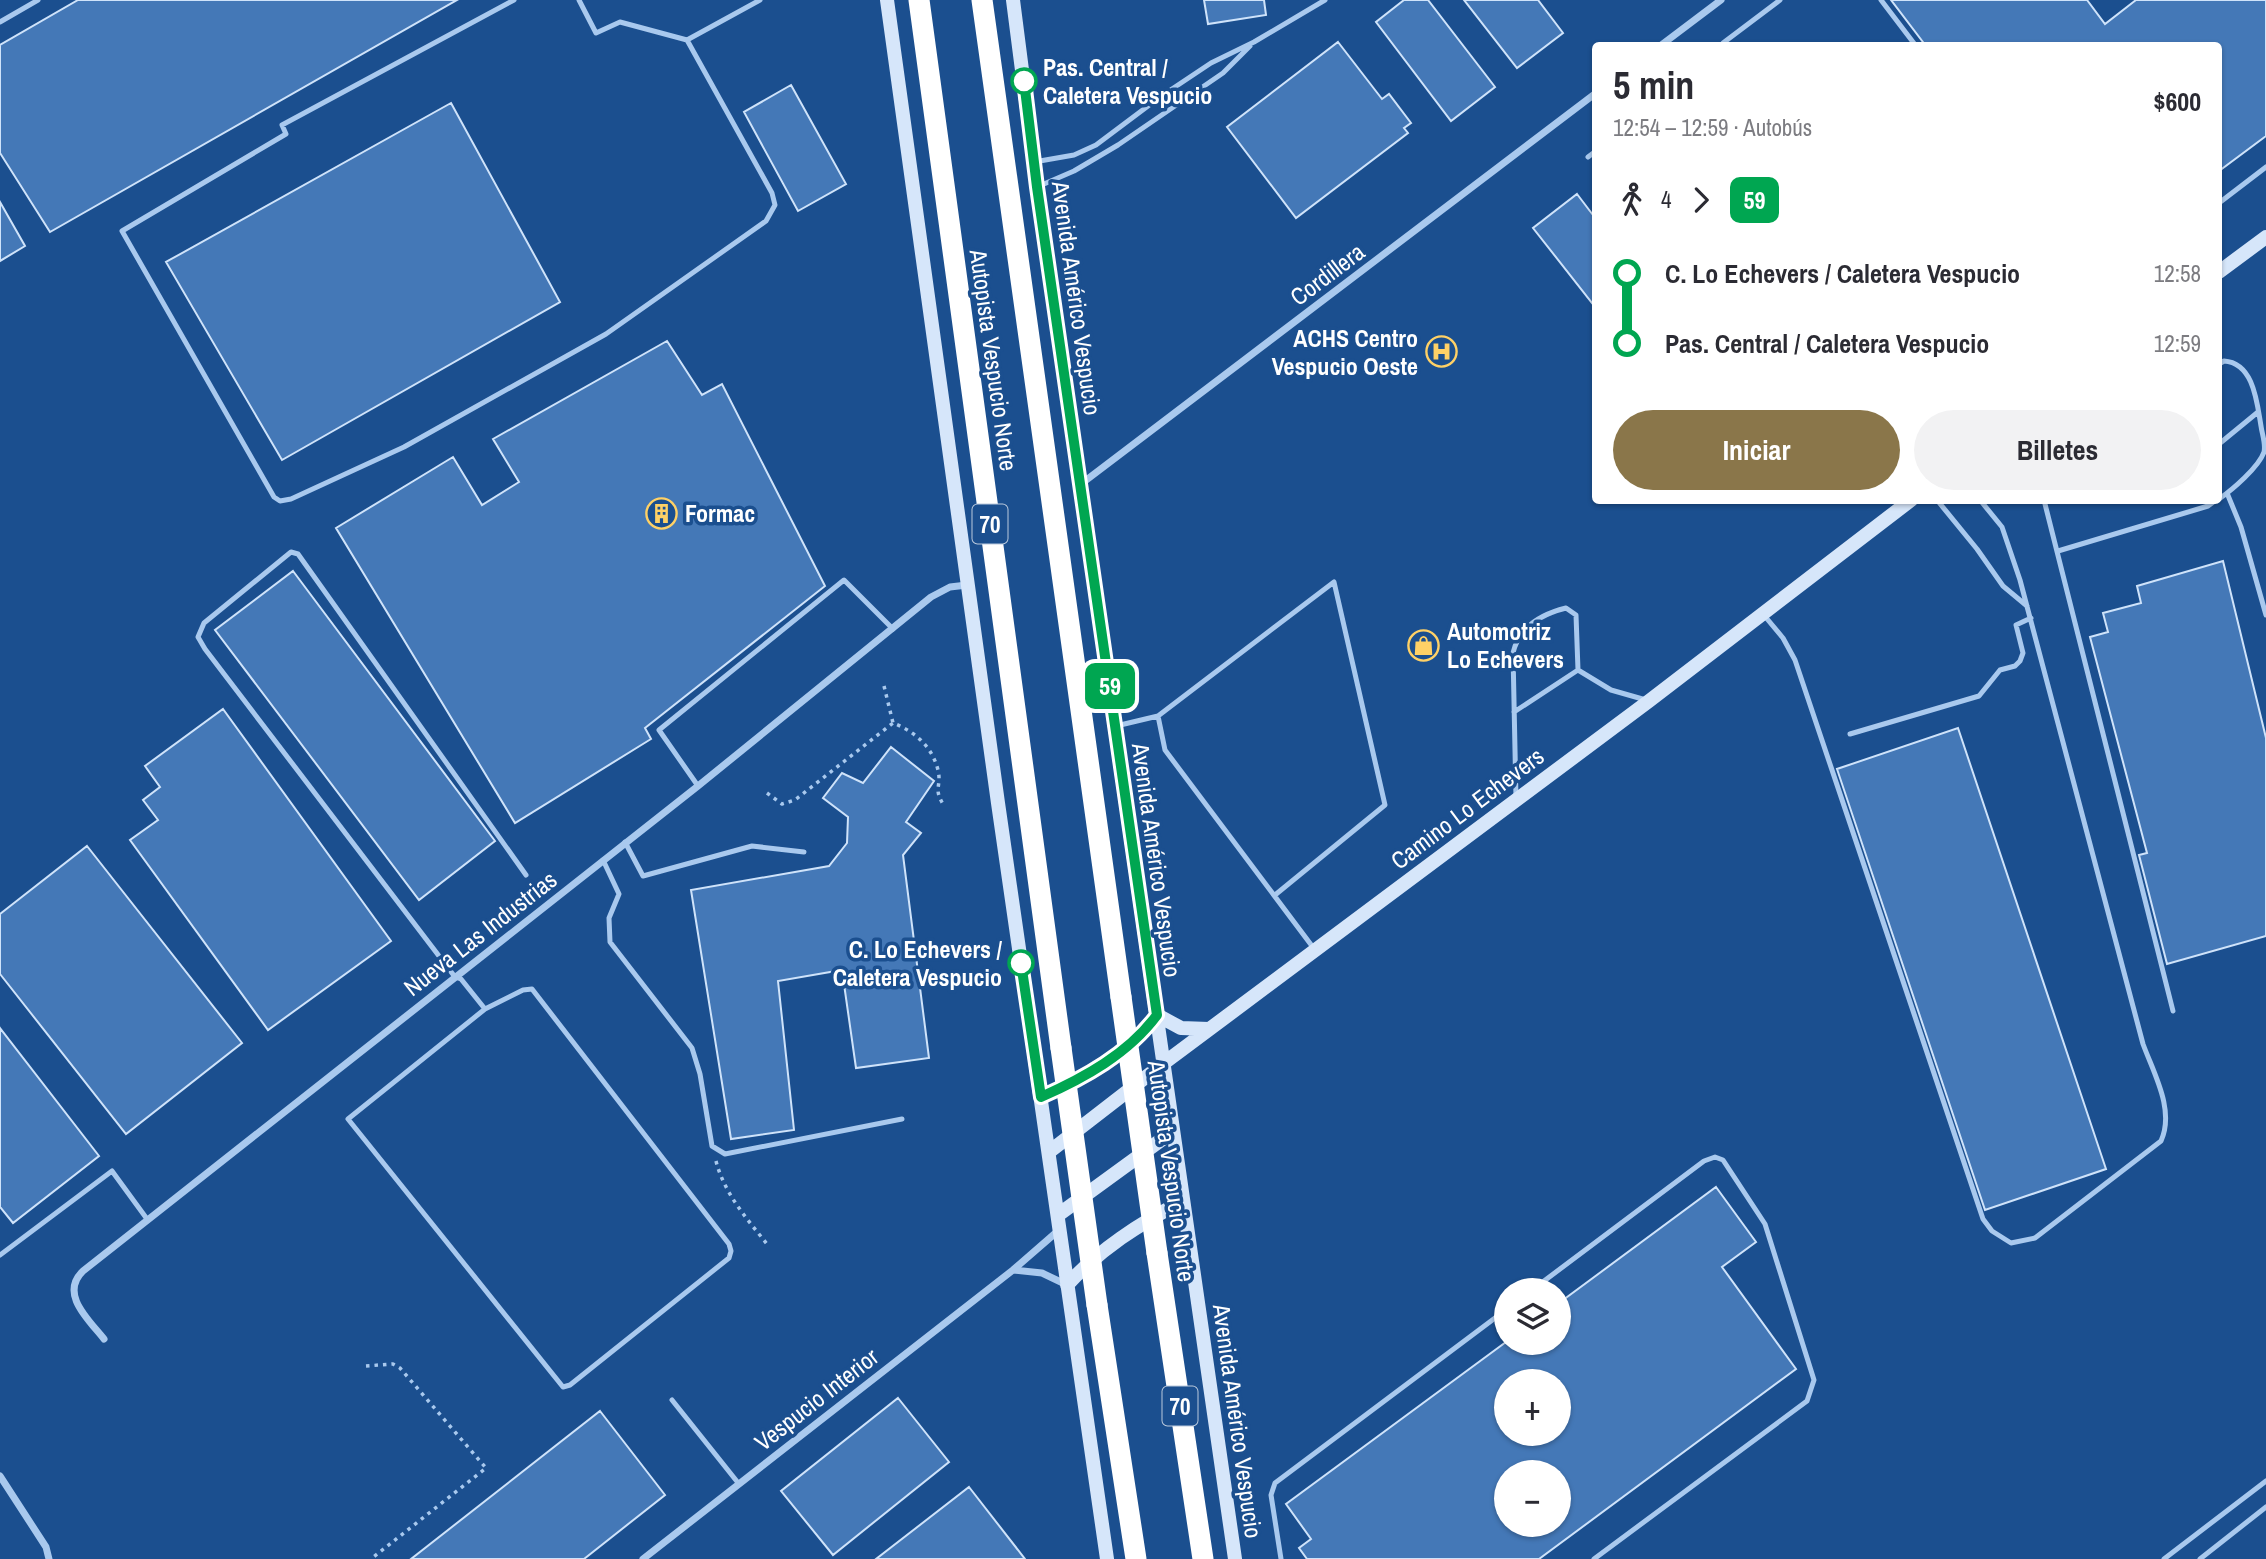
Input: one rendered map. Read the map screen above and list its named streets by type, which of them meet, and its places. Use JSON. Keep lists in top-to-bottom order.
{
  "streets": {
    "highway": ["Autopista Vespucio Norte", "70"],
    "main road": ["Avenida Américo Vespucio", "Camino Lo Echevers"],
    "street": ["Cordillera", "Nueva Las Industrias", "Vespucio Interior"]
  },
  "crossings": [
    ["Cordillera", "Avenida Américo Vespucio"],
    ["Avenida Américo Vespucio", "Camino Lo Echevers"]
  ],
  "places": {
    "other": ["Pas. Central / Caletera Vespucio", "C. Lo Echevers / Caletera Vespucio"],
    "hospital": ["ACHS Centro Vespucio Oeste"],
    "building": ["Formac"],
    "shop": ["Automotriz Lo Echevers"]
  },
  "lines": ["bus line 59"],
  "page": {
    "on_map": "59",
    "heading": ["5 min", "12:54 – 12:59 · Autobús", "$600"],
    "legs": ["4", "59"],
    "list": [
      {
        "name": "C. Lo Echevers / Caletera Vespucio",
        "value": "12:58"
      },
      {
        "name": "Pas. Central / Caletera Vespucio",
        "value": "12:59"
      }
    ],
    "buttons": ["Iniciar", "Billetes"],
    "map_buttons": ["+", "−"]
  }
}
